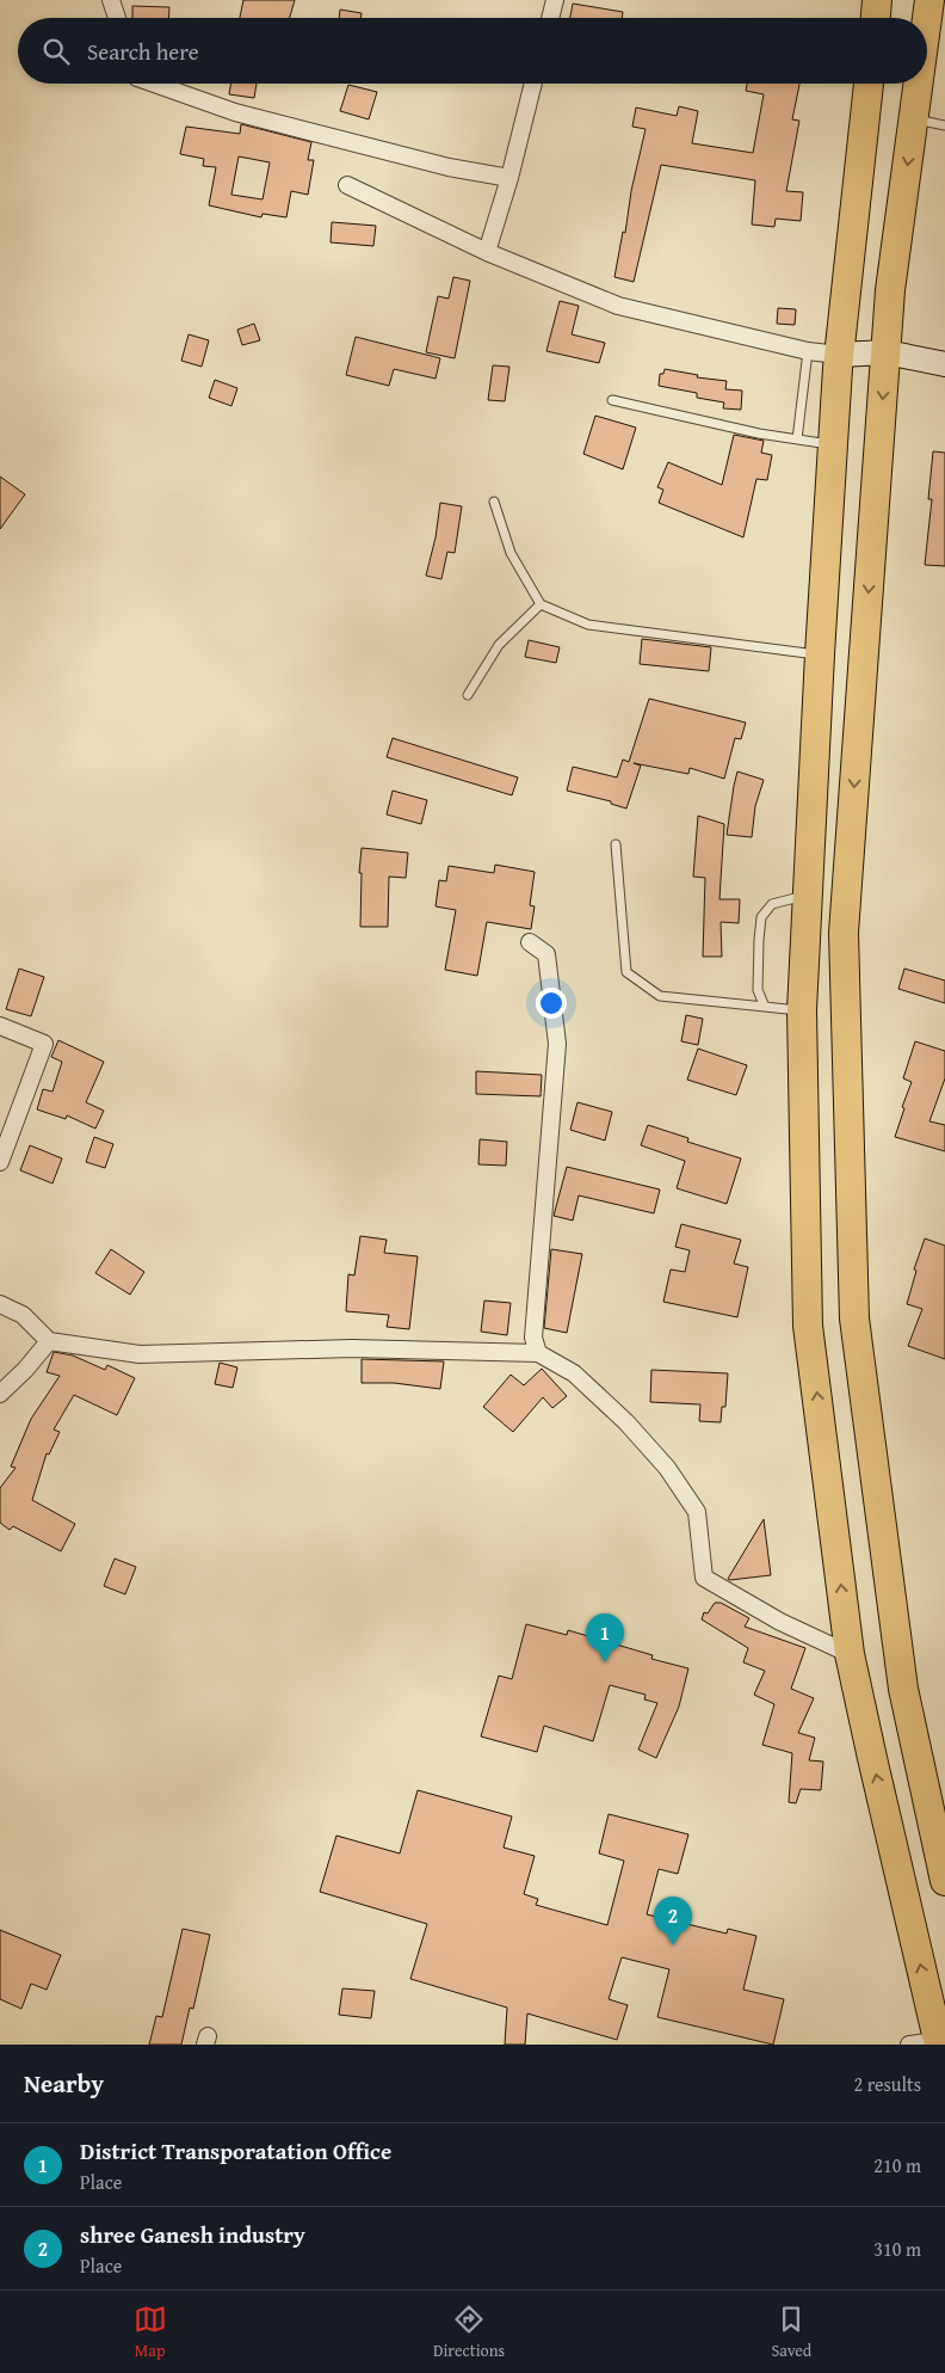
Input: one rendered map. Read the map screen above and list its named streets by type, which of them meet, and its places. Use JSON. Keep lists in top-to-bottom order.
{
  "page": {
    "search": "Search here",
    "pins": ["1", "2"],
    "heading": ["Nearby", "2 results"],
    "list": [
      {
        "mark": "1",
        "name": "District Transporatation Office",
        "note": "Place",
        "value": "210 m"
      },
      {
        "mark": "2",
        "name": "shree Ganesh industry",
        "note": "Place",
        "value": "310 m"
      }
    ],
    "nav": ["Map", "Directions", "Saved"]
  }
}
